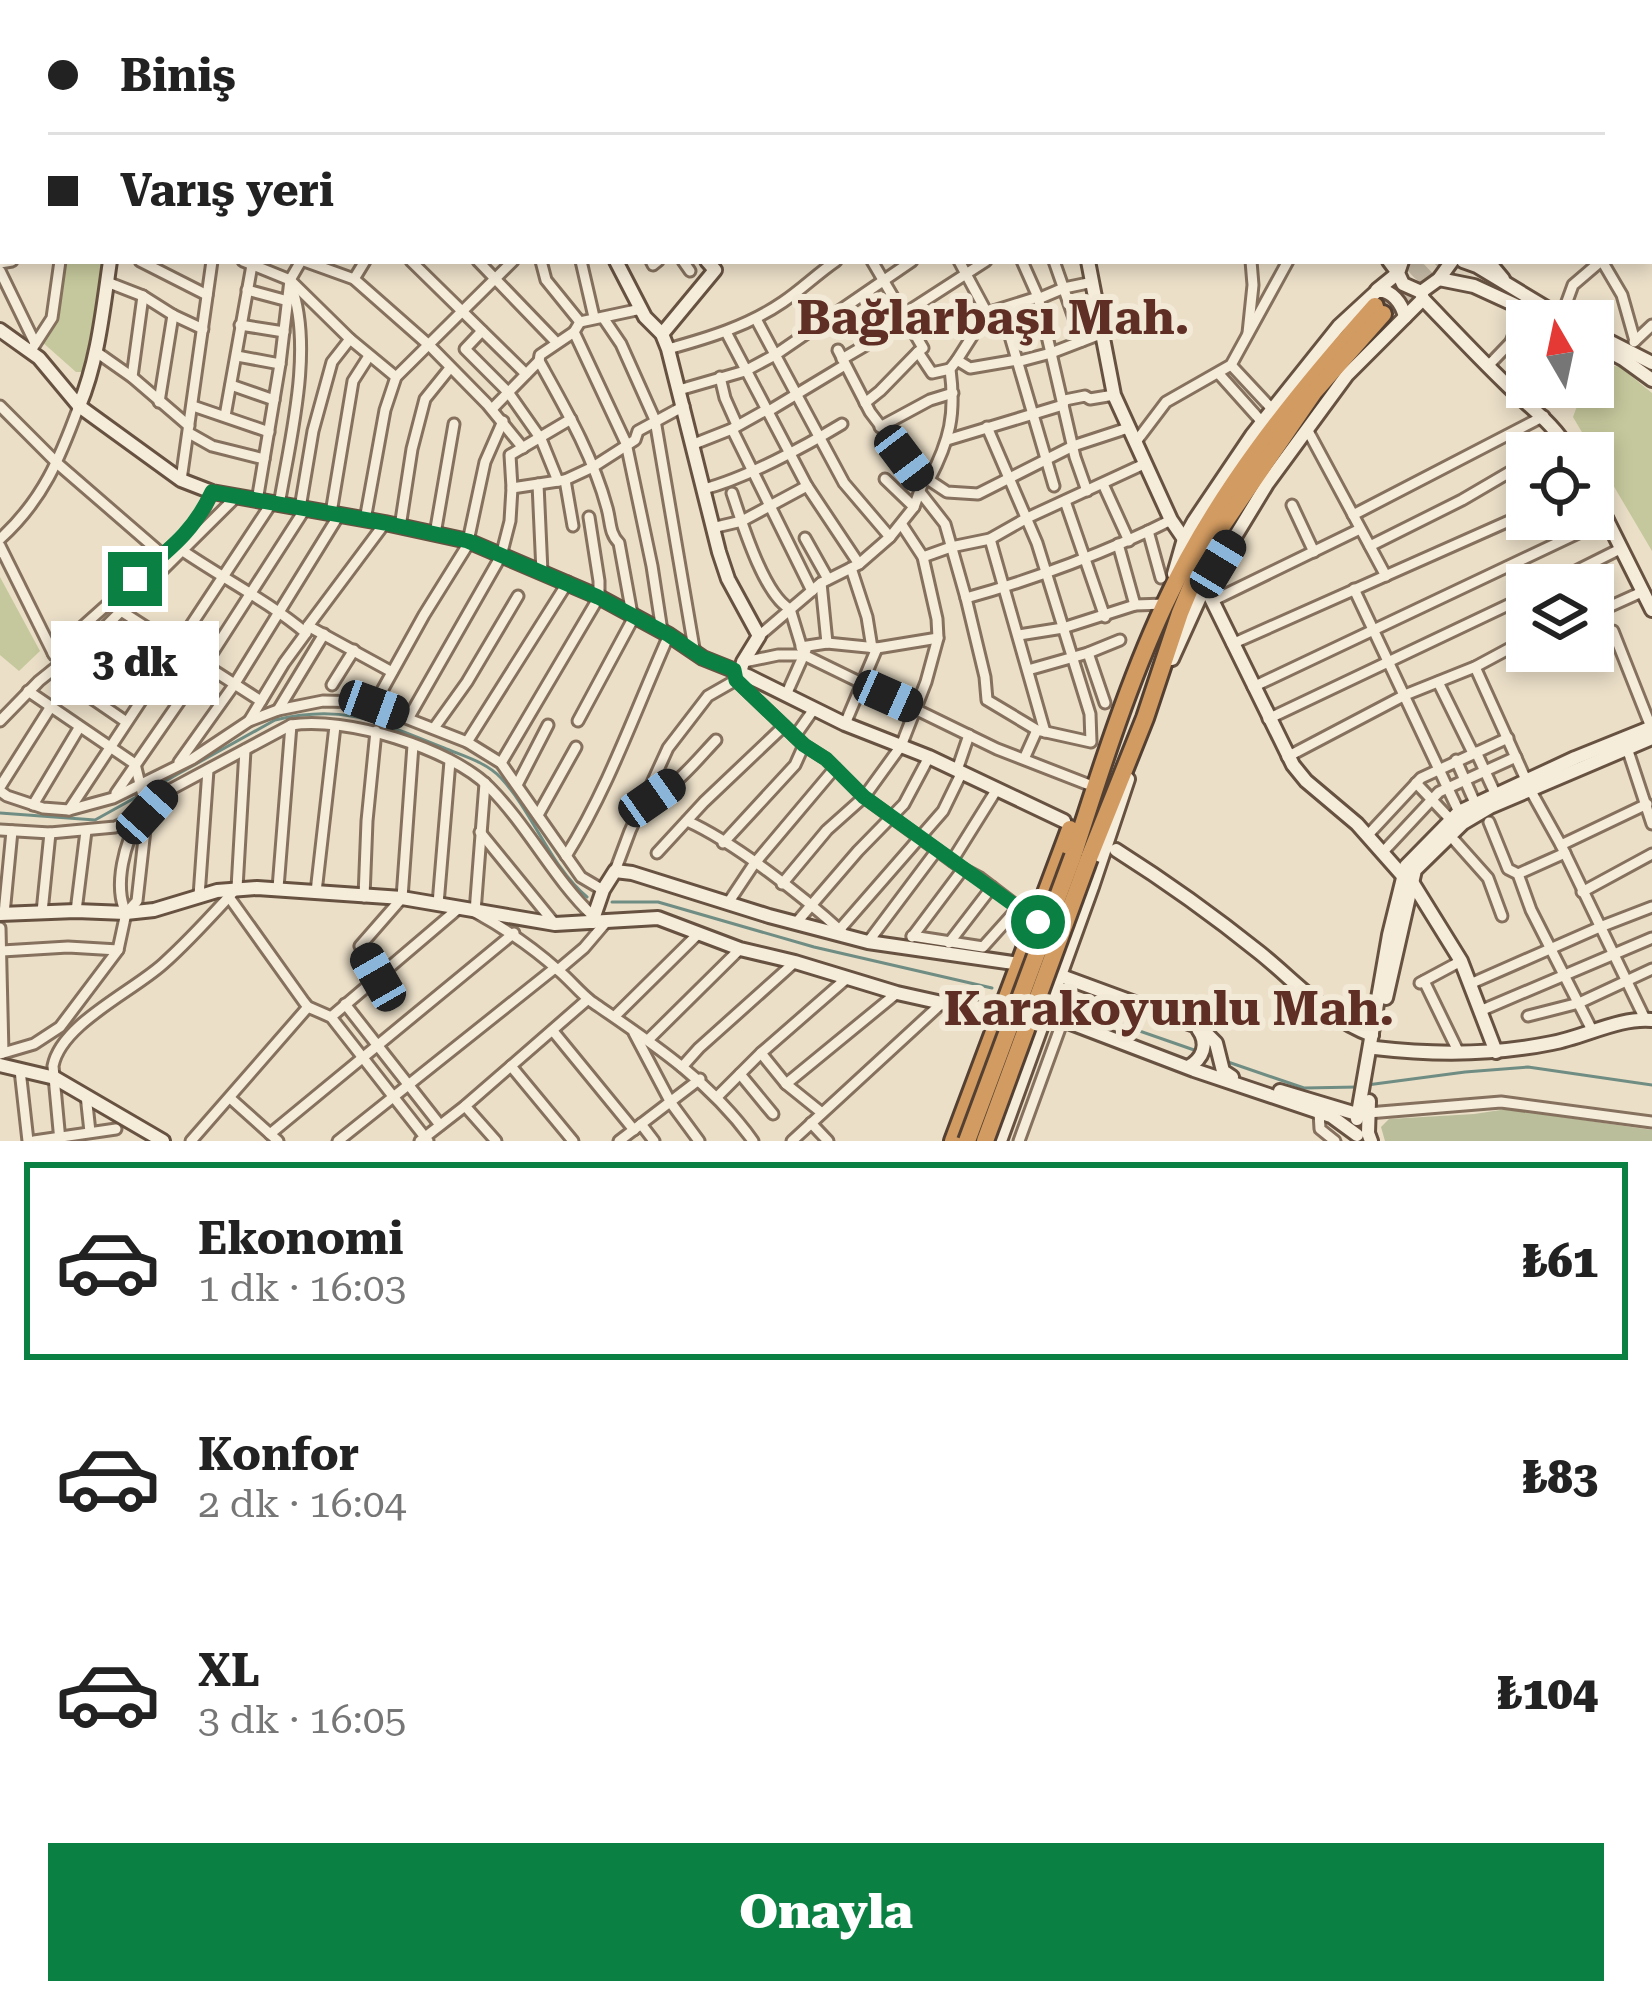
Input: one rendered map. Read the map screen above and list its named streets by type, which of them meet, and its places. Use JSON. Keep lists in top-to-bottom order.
{
  "districts": ["Bağlarbaşı Mah.", "Karakoyunlu Mah."],
  "north": "top",
  "page": {
    "banner": ["Biniş", "Varış yeri"],
    "bubble": "3 dk",
    "list": [
      {
        "name": "Ekonomi",
        "note": "1 dk · 16:03",
        "value": "₺61"
      },
      {
        "name": "Konfor",
        "note": "2 dk · 16:04",
        "value": "₺83"
      },
      {
        "name": "XL",
        "note": "3 dk · 16:05",
        "value": "₺104"
      }
    ],
    "buttons": "Onayla"
  }
}
